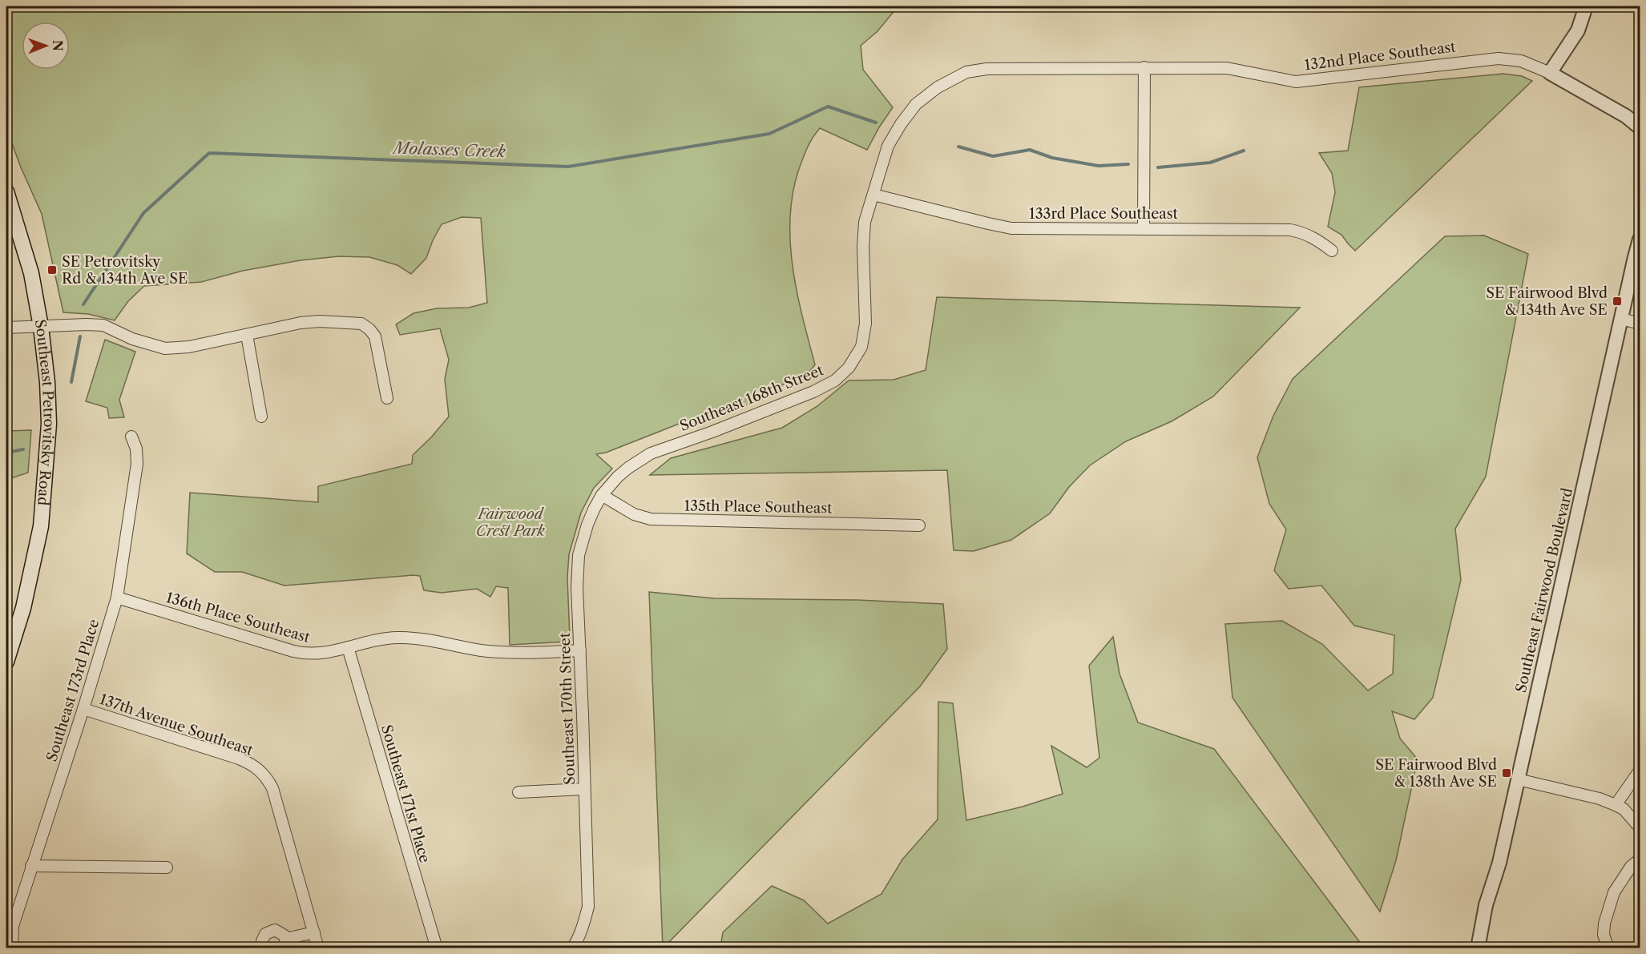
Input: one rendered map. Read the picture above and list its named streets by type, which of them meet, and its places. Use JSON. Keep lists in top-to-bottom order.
{
  "streets": {
    "main road": ["Southeast Petrovitsky Road"],
    "street": [
      "132nd Place Southeast",
      "133rd Place Southeast",
      "Southeast 168th Street",
      "135th Place Southeast",
      "Southeast Fairwood Boulevard",
      "136th Place Southeast",
      "Southeast 173rd Place",
      "Southeast 170th Street",
      "137th Avenue Southeast",
      "Southeast 171st Place"
    ]
  },
  "crossings": [
    ["132nd Place Southeast", "Southeast 168th Street"],
    ["133rd Place Southeast", "Southeast 168th Street"],
    ["Southeast 168th Street", "135th Place Southeast"],
    ["Southeast 168th Street", "Southeast 170th Street"],
    ["135th Place Southeast", "Southeast 170th Street"],
    ["136th Place Southeast", "Southeast 173rd Place"],
    ["136th Place Southeast", "Southeast 170th Street"],
    ["136th Place Southeast", "Southeast 171st Place"],
    ["Southeast 173rd Place", "137th Avenue Southeast"]
  ],
  "water": ["Molasses Creek"],
  "parks": ["Fairwood Crest Park"],
  "places": {
    "transit": ["SE Petrovitsky Rd & 134th Ave SE", "SE Fairwood Blvd & 134th Ave SE", "SE Fairwood Blvd & 138th Ave SE"]
  },
  "north": "right"
}
